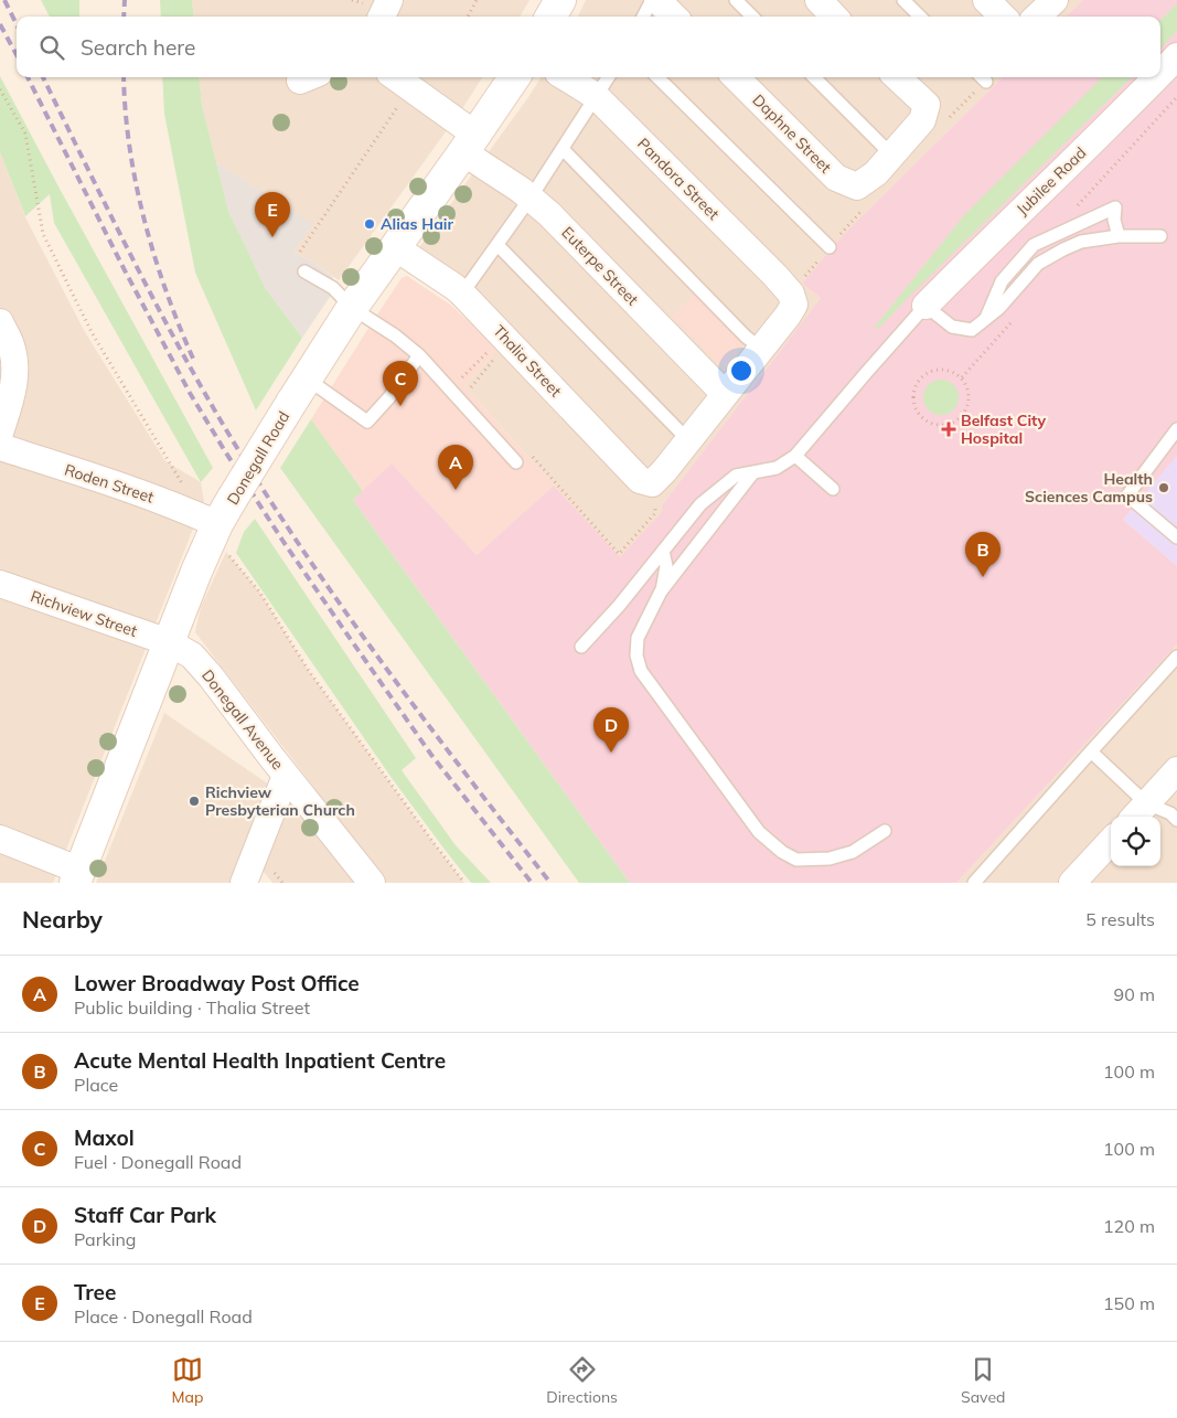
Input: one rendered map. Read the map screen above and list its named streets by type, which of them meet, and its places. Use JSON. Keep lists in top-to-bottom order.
{
  "streets": {
    "street": [
      "Daphne Street",
      "Pandora Street",
      "Jubilee Road",
      "Euterpe Street",
      "Thalia Street",
      "Donegall Road",
      "Roden Street",
      "Richview Street",
      "Donegall Avenue"
    ]
  },
  "crossings": [
    ["Euterpe Street", "Donegall Road"],
    ["Thalia Street", "Donegall Road"],
    ["Donegall Road", "Roden Street"],
    ["Donegall Road", "Richview Street"],
    ["Donegall Road", "Donegall Avenue"],
    ["Richview Street", "Donegall Avenue"]
  ],
  "places": {
    "other": ["Alias Hair", "Health Sciences Campus", "Richview Presbyterian Church"],
    "health": ["Belfast City Hospital"]
  },
  "page": {
    "search": "Search here",
    "pins": [
      "E",
      "C",
      "A",
      "B",
      "D"
    ],
    "heading": ["Nearby", "5 results"],
    "list": [
      {
        "mark": "A",
        "name": "Lower Broadway Post Office",
        "note": "Public building · Thalia Street",
        "value": "90 m"
      },
      {
        "mark": "B",
        "name": "Acute Mental Health Inpatient Centre",
        "note": "Place",
        "value": "100 m"
      },
      {
        "mark": "C",
        "name": "Maxol",
        "note": "Fuel · Donegall Road",
        "value": "100 m"
      },
      {
        "mark": "D",
        "name": "Staff Car Park",
        "note": "Parking",
        "value": "120 m"
      },
      {
        "mark": "E",
        "name": "Tree",
        "note": "Place · Donegall Road",
        "value": "150 m"
      }
    ],
    "nav": ["Map", "Directions", "Saved"]
  }
}
